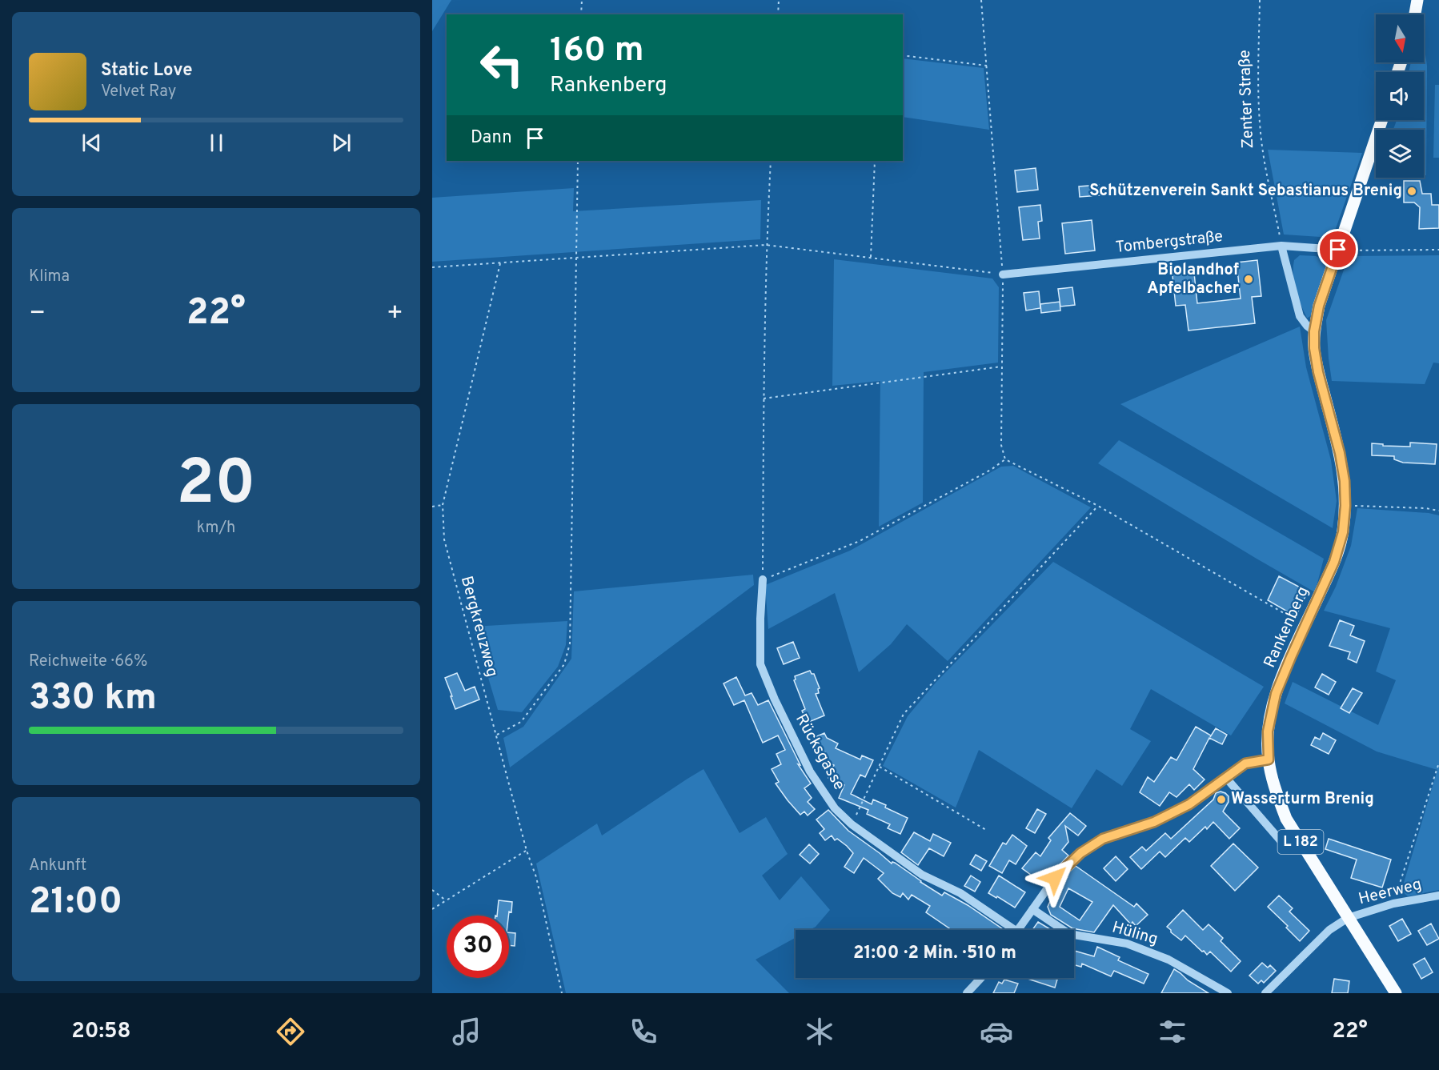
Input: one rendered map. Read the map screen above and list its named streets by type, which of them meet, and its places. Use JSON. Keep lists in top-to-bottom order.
{
  "streets": {
    "main road": ["Rankenberg", "L 182"],
    "street": [
      "Tombergstraße",
      "Rücksgasse",
      "Heerweg",
      "Hüling"
    ],
    "path": ["Zenter Straße", "Bergkreuzweg"]
  },
  "crossings": [
    ["Zenter Straße", "Tombergstraße"],
    ["Tombergstraße", "Rankenberg"],
    ["Tombergstraße", "L 182"],
    ["Rankenberg", "L 182"],
    ["Rankenberg", "Heerweg"]
  ],
  "places": ["Schützenverein Sankt Sebastianus Brenig", "Biolandhof Apfelbacher", "Wasserturm Brenig"],
  "north": "bottom",
  "page": {
    "turn": ["160 m", "Rankenberg"],
    "song": ["Static Love", "Velvet Ray"],
    "then": "Dann",
    "tile": [
      "Klima",
      ["20", "km/h"],
      ["Reichweite · 66%", "330 km"],
      ["Ankunft", "21:00"]
    ],
    "heat": ["−", "22°", "+"],
    "limit": "30",
    "trip": "21:00 · 2 Min. · 510 m",
    "tabs": ["20:58", "22°"]
  }
}
